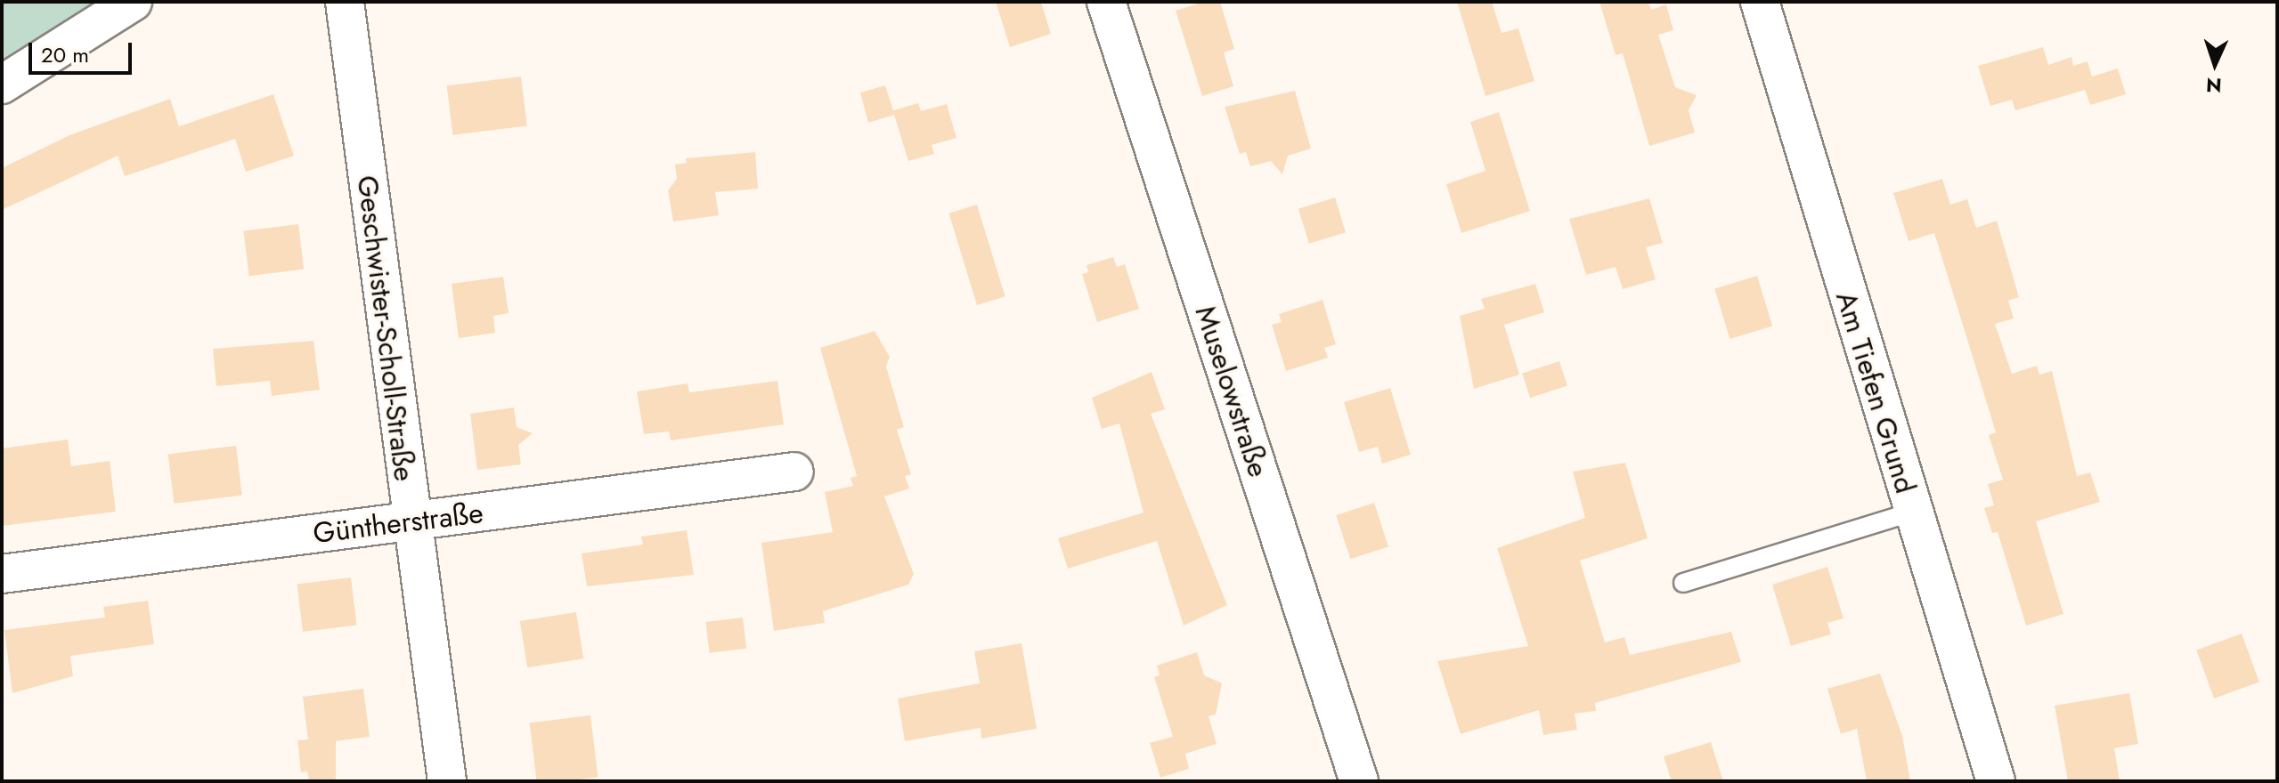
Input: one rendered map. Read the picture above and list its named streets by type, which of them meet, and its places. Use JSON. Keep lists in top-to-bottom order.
{
  "streets": {
    "street": [
      "Geschwister-Scholl-Straße",
      "Muselowstraße",
      "Am Tiefen Grund",
      "Güntherstraße"
    ]
  },
  "crossings": [
    ["Geschwister-Scholl-Straße", "Güntherstraße"]
  ],
  "scale_bar": "20 m",
  "north": "bottom"
}
